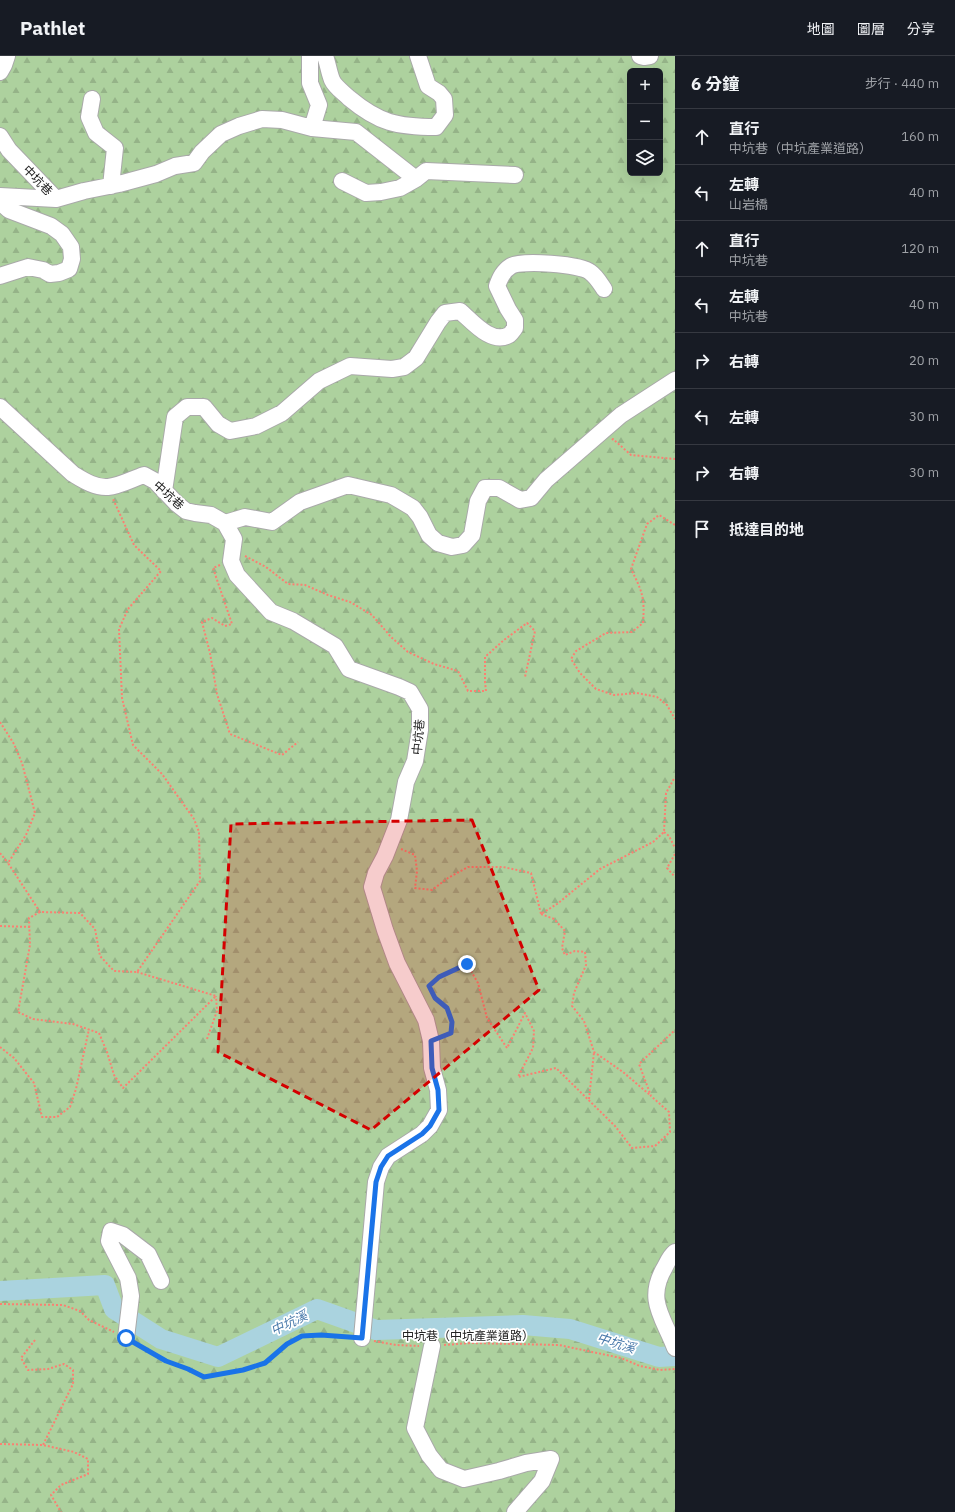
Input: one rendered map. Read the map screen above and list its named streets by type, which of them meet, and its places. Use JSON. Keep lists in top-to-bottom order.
{
  "streets": {
    "street": ["中坑巷"],
    "path": ["中坑巷（中坑產業道路）"]
  },
  "crossings": [
    ["中坑巷", "中坑巷（中坑產業道路）"]
  ],
  "water": ["中坑溪"],
  "page": {
    "header": "Pathlet",
    "nav": ["地圖", "圖層", "分享"],
    "heading": ["6 分鐘", "步行 · 440 m"],
    "map_buttons": ["+", "−"],
    "list": [
      ["直行", "中坑巷（中坑產業道路）", "160 m"],
      ["左轉", "山岩橋", "40 m"],
      ["直行", "中坑巷", "120 m"],
      ["左轉", "中坑巷", "40 m"],
      ["右轉", "20 m"],
      ["左轉", "30 m"],
      ["右轉", "30 m"],
      "抵達目的地"
    ]
  }
}
